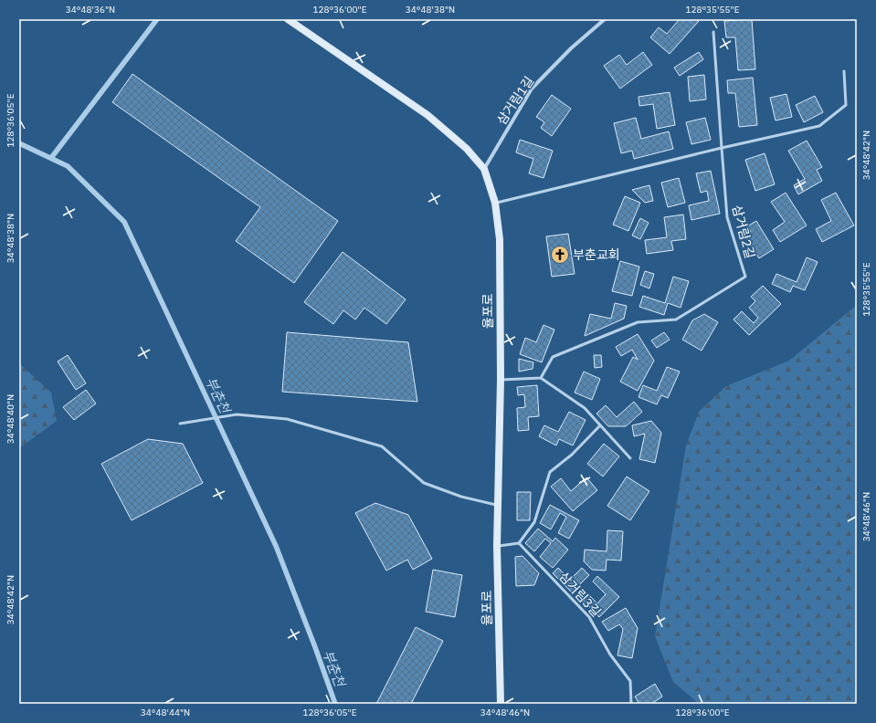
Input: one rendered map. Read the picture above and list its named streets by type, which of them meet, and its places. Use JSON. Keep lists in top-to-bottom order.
{
  "streets": {
    "street": ["삼거림1길", "율포로"],
    "lane": ["삼거림2길", "삼거림3길"]
  },
  "crossings": [
    ["삼거림1길", "율포로"]
  ],
  "water": ["부춘천"],
  "places": {
    "church": ["부춘교회"]
  },
  "coordinates": [
    "34°48'36\"N",
    "128°36'00\"E",
    "34°48'38\"N",
    "128°35'55\"E",
    "128°36'05\"E",
    "34°48'42\"N",
    "34°48'40\"N",
    "34°48'46\"N",
    "34°48'44\"N"
  ]
}
